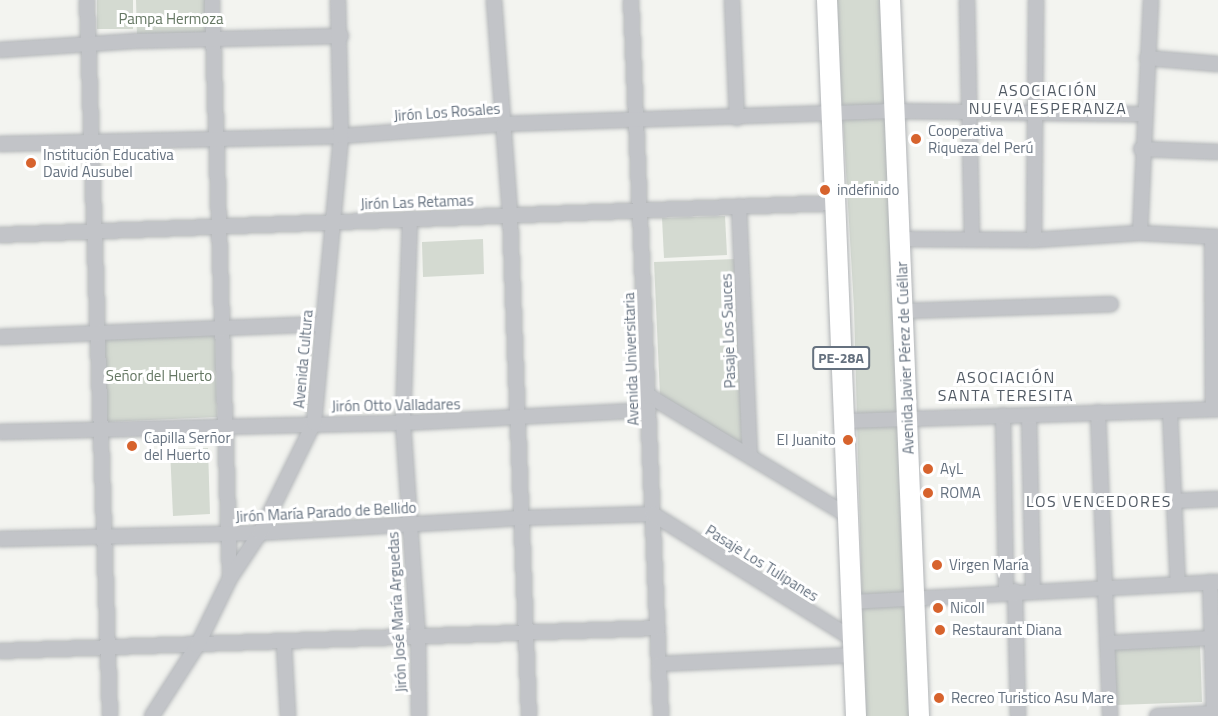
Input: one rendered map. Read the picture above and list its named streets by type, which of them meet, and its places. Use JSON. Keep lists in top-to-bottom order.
{
  "streets": {
    "highway": ["PE-28A", "Avenida Javier Pérez de Cuéllar"],
    "street": [
      "Jirón Los Rosales",
      "Jirón Las Retamas",
      "Pasaje Los Sauces",
      "Avenida Cultura",
      "Avenida Universitaria",
      "Jirón Otto Valladares",
      "Jirón María Parado de Bellido",
      "Pasaje Los Tulipanes",
      "Jirón José María Arguedas"
    ]
  },
  "crossings": [
    ["Jirón Los Rosales", "PE-28A"],
    ["Jirón Los Rosales", "Avenida Javier Pérez de Cuéllar"],
    ["Jirón Los Rosales", "Avenida Cultura"],
    ["Jirón Los Rosales", "Avenida Universitaria"],
    ["Jirón Las Retamas", "Pasaje Los Sauces"],
    ["Jirón Las Retamas", "PE-28A"],
    ["Jirón Las Retamas", "Avenida Cultura"],
    ["Jirón Las Retamas", "Avenida Universitaria"],
    ["Jirón Las Retamas", "Jirón José María Arguedas"],
    ["PE-28A", "Pasaje Los Tulipanes"],
    ["Avenida Cultura", "Jirón Otto Valladares"],
    ["Avenida Cultura", "Jirón María Parado de Bellido"],
    ["Avenida Universitaria", "Jirón Otto Valladares"],
    ["Avenida Universitaria", "Jirón María Parado de Bellido"],
    ["Avenida Universitaria", "Pasaje Los Tulipanes"],
    ["Jirón Otto Valladares", "Jirón José María Arguedas"],
    ["Jirón María Parado de Bellido", "Pasaje Los Tulipanes"],
    ["Jirón María Parado de Bellido", "Jirón José María Arguedas"]
  ],
  "districts": ["ASOCIACIÓN NUEVA ESPERANZA", "ASOCIACIÓN SANTA TERESITA", "LOS VENCEDORES"],
  "parks": ["Pampa Hermoza", "Señor del Huerto"],
  "places": [
    "Cooperativa Riqueza del Perú",
    "Institución Educativa David Ausubel",
    "indefinido",
    "El Juanito",
    "Capilla Serñor del Huerto",
    "AyL",
    "ROMA",
    "Virgen María",
    "Nicoll",
    "Restaurant Diana",
    "Recreo Turistico Asu Mare"
  ]
}
